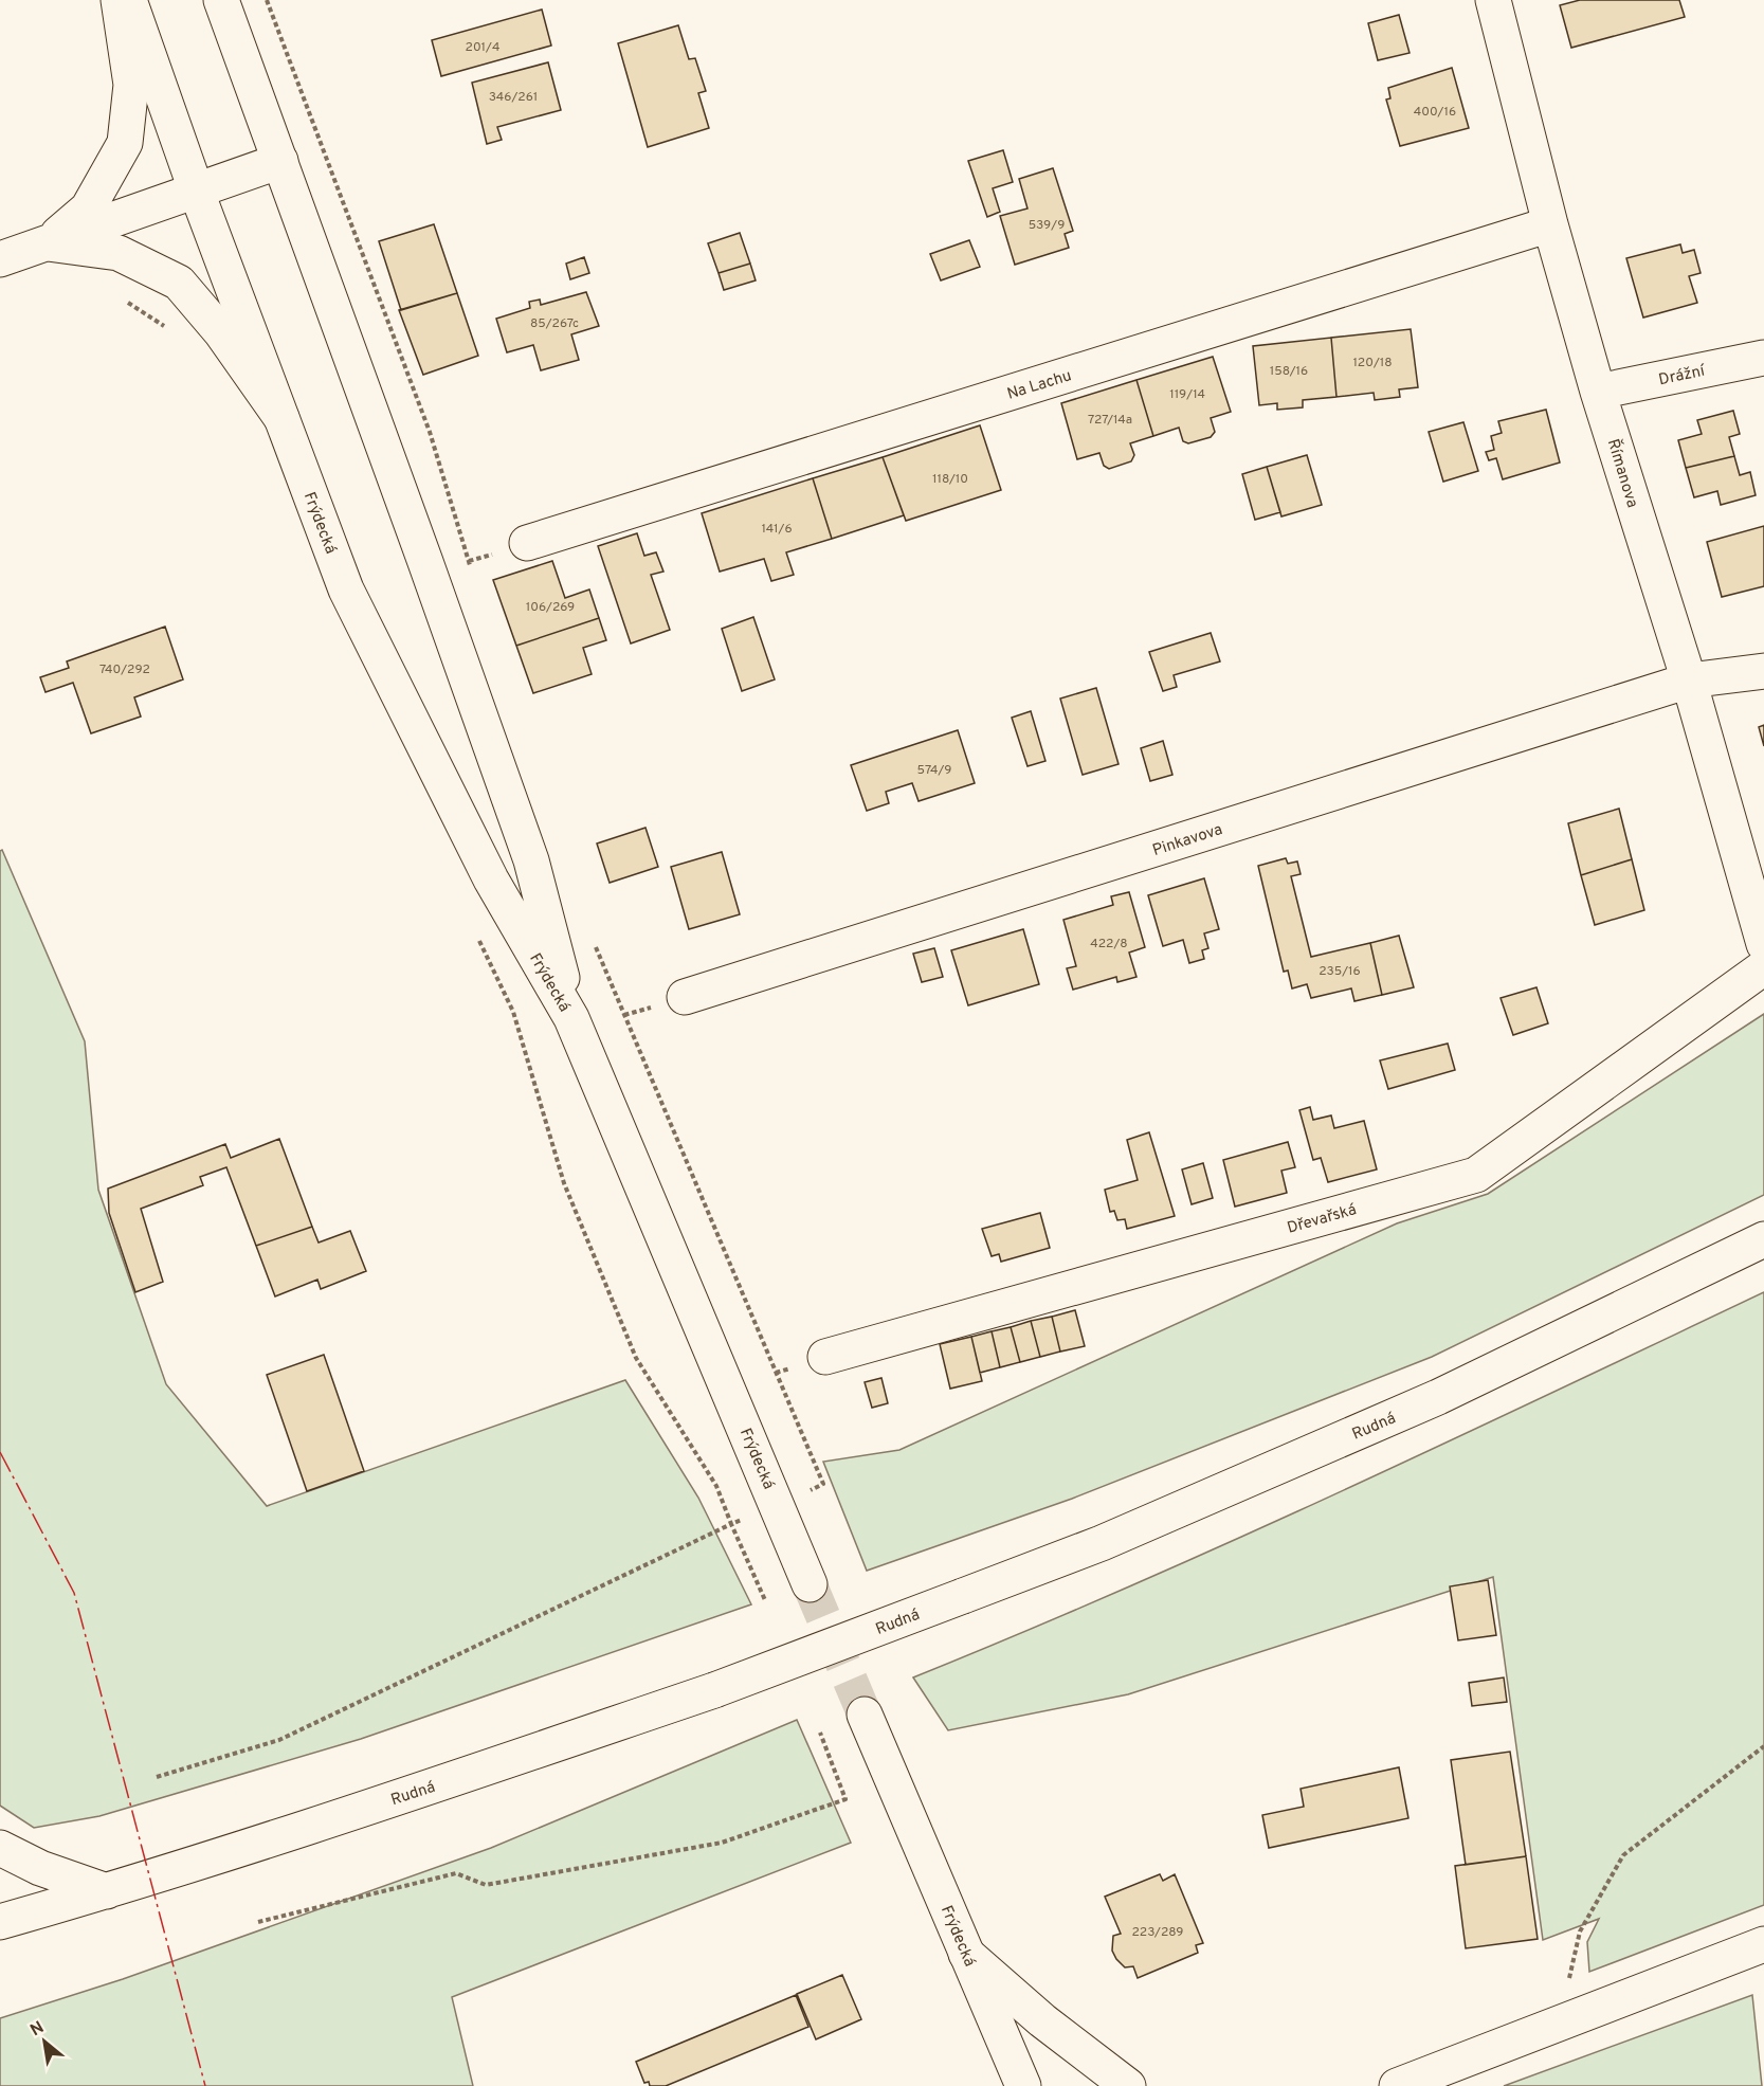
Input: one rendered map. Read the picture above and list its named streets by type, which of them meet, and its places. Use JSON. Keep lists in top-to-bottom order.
{
  "streets": {
    "main road": [
      "Drážní",
      "Na Lachu",
      "Římanova",
      "Frýdecká",
      "Pinkavova",
      "Dřevařská",
      "Rudná"
    ]
  },
  "crossings": [
    ["Drážní", "Římanova"],
    ["Na Lachu", "Římanova"],
    ["Římanova", "Pinkavova"]
  ],
  "house_numbers": [
    "201/4",
    "346/261",
    "400/16",
    "539/9",
    "85/267c",
    "120/18",
    "158/16",
    "119/14",
    "727/14a",
    "118/10",
    "141/6",
    "106/269",
    "740/292",
    "574/9",
    "422/8",
    "235/16",
    "223/289"
  ],
  "north": "top left"
}
